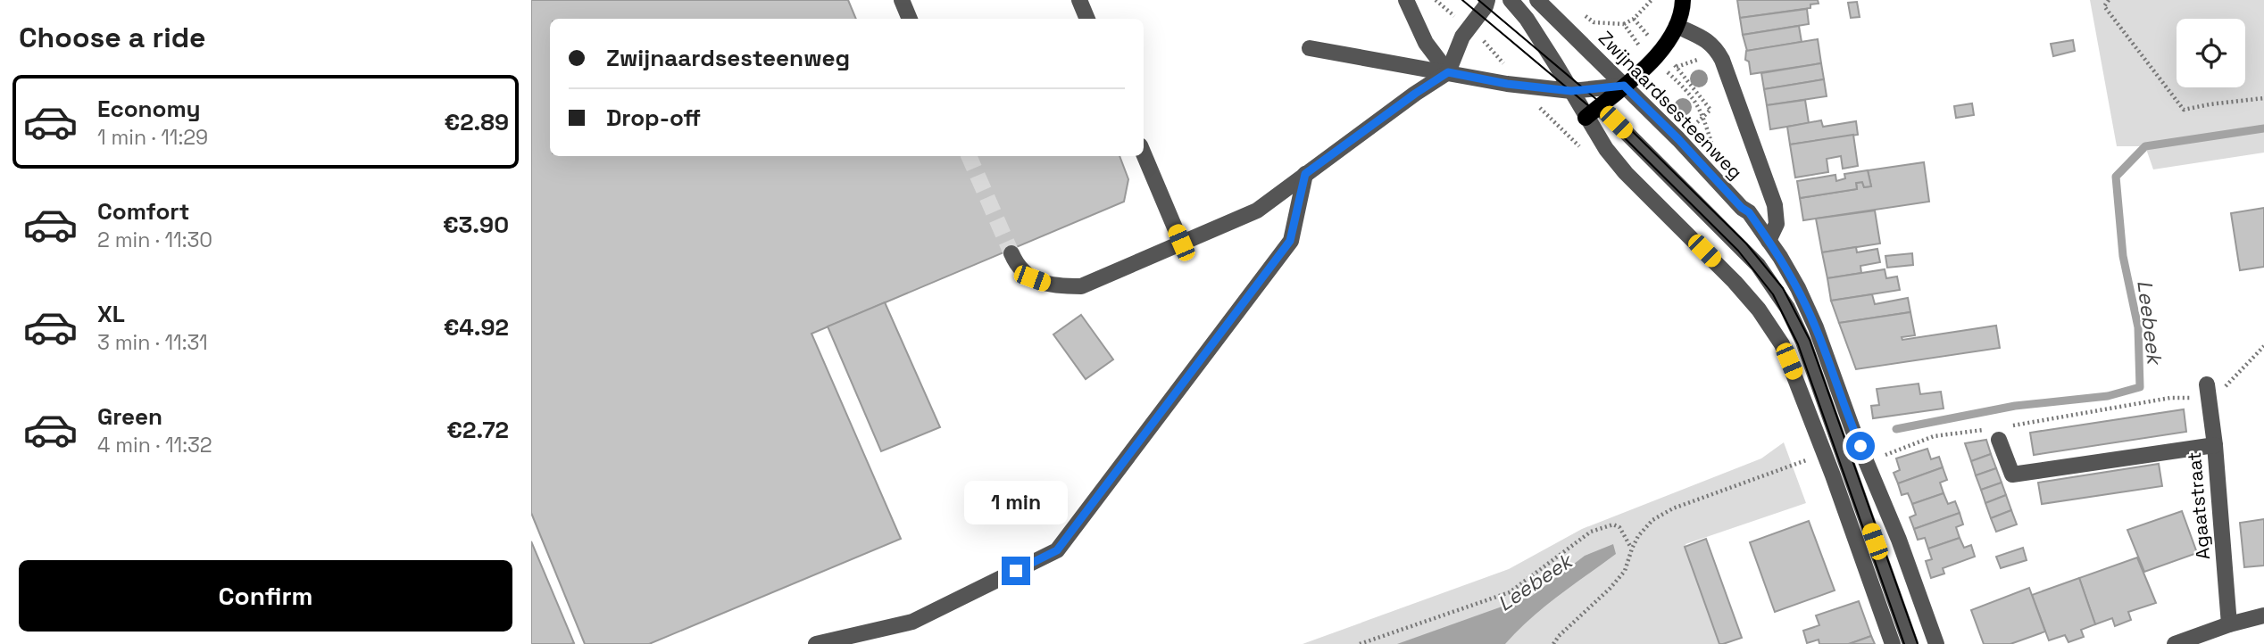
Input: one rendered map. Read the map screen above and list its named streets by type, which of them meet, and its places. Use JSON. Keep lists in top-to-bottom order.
{
  "streets": {
    "street": ["Zwijnaardsesteenweg", "Agaatstraat"]
  },
  "water": ["Leebeek"],
  "page": {
    "heading": "Choose a ride",
    "banner": ["Zwijnaardsesteenweg", "Drop-off"],
    "list": [
      {
        "name": "Economy",
        "note": "1 min · 11:29",
        "value": "€2.89"
      },
      {
        "name": "Comfort",
        "note": "2 min · 11:30",
        "value": "€3.90"
      },
      {
        "name": "XL",
        "note": "3 min · 11:31",
        "value": "€4.92"
      },
      {
        "name": "Green",
        "note": "4 min · 11:32",
        "value": "€2.72"
      }
    ],
    "bubble": "1 min",
    "buttons": "Confirm"
  }
}
